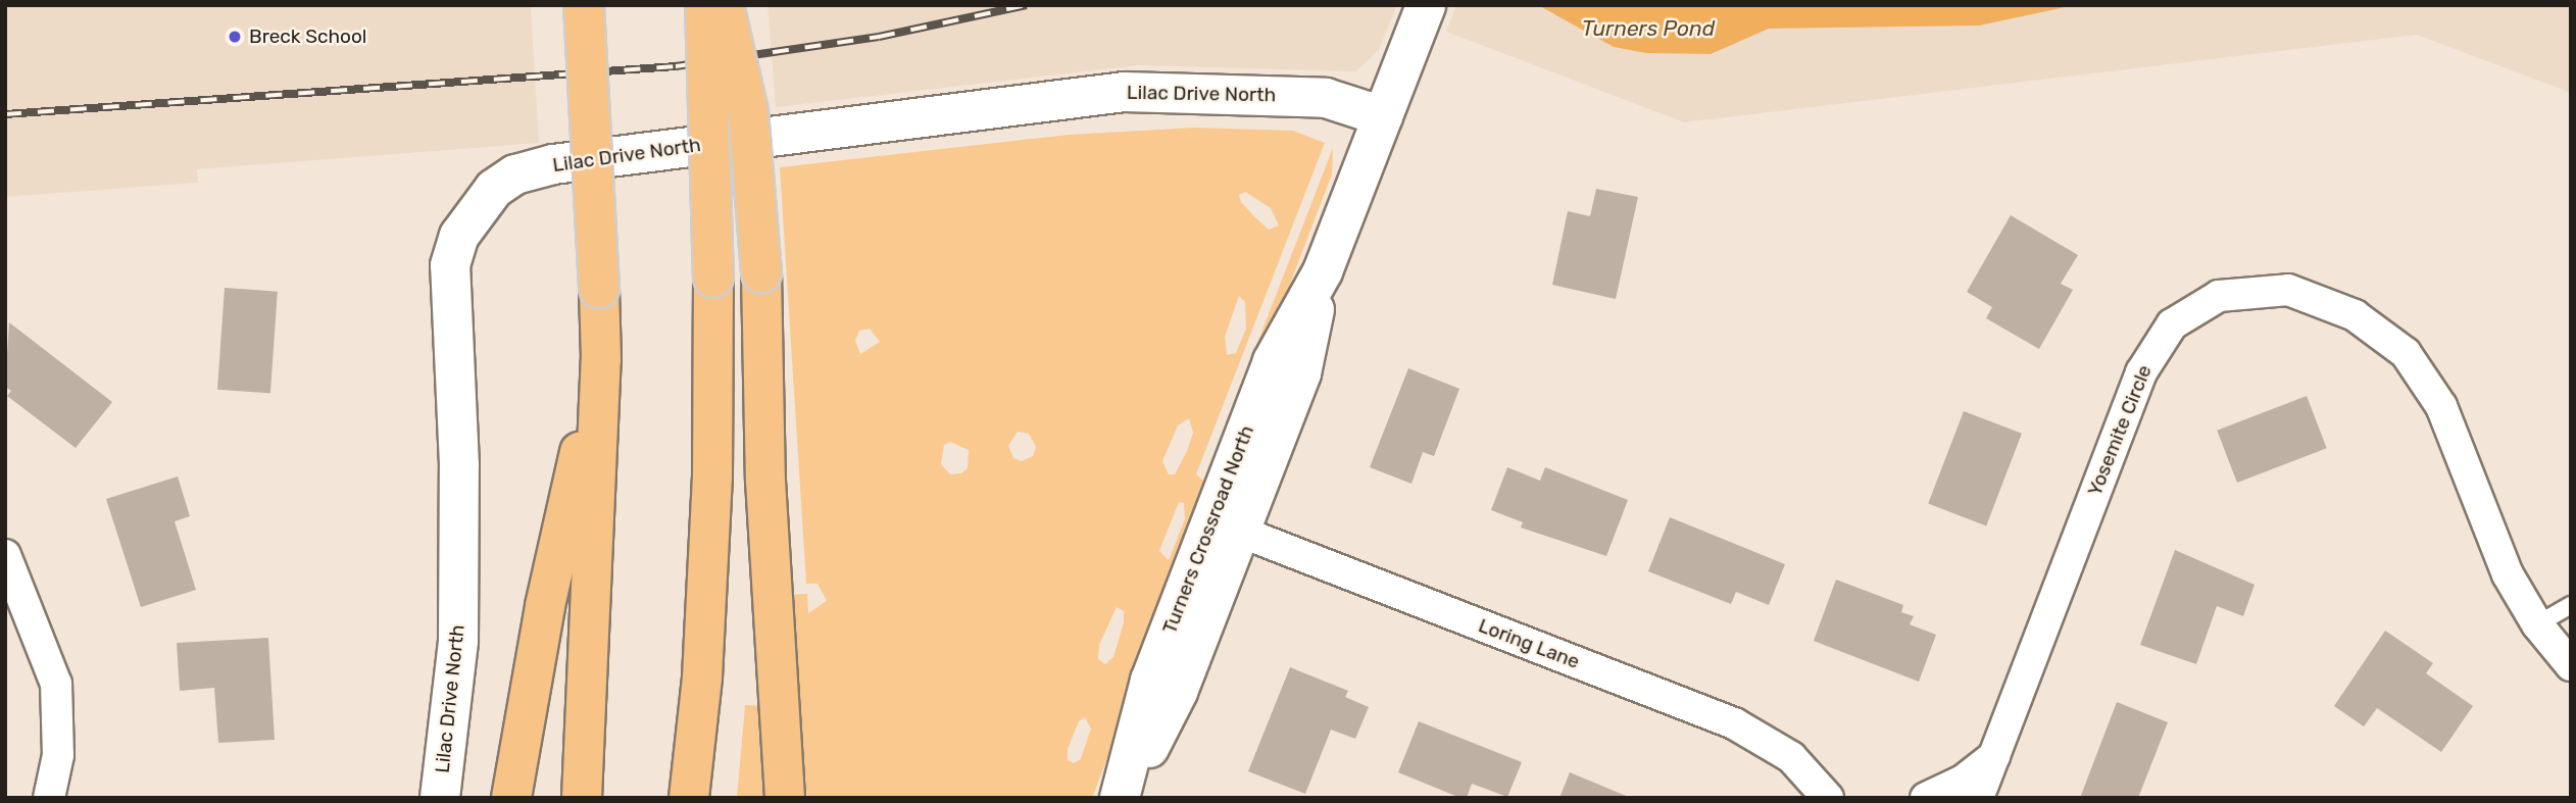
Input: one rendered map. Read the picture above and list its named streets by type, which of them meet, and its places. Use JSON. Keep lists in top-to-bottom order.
{
  "streets": {
    "street": [
      "Lilac Drive North",
      "Yosemite Circle",
      "Turners Crossroad North",
      "Loring Lane"
    ]
  },
  "crossings": [
    ["Lilac Drive North", "Turners Crossroad North"],
    ["Turners Crossroad North", "Loring Lane"]
  ],
  "water": ["Turners Pond"],
  "places": ["Breck School"]
}
